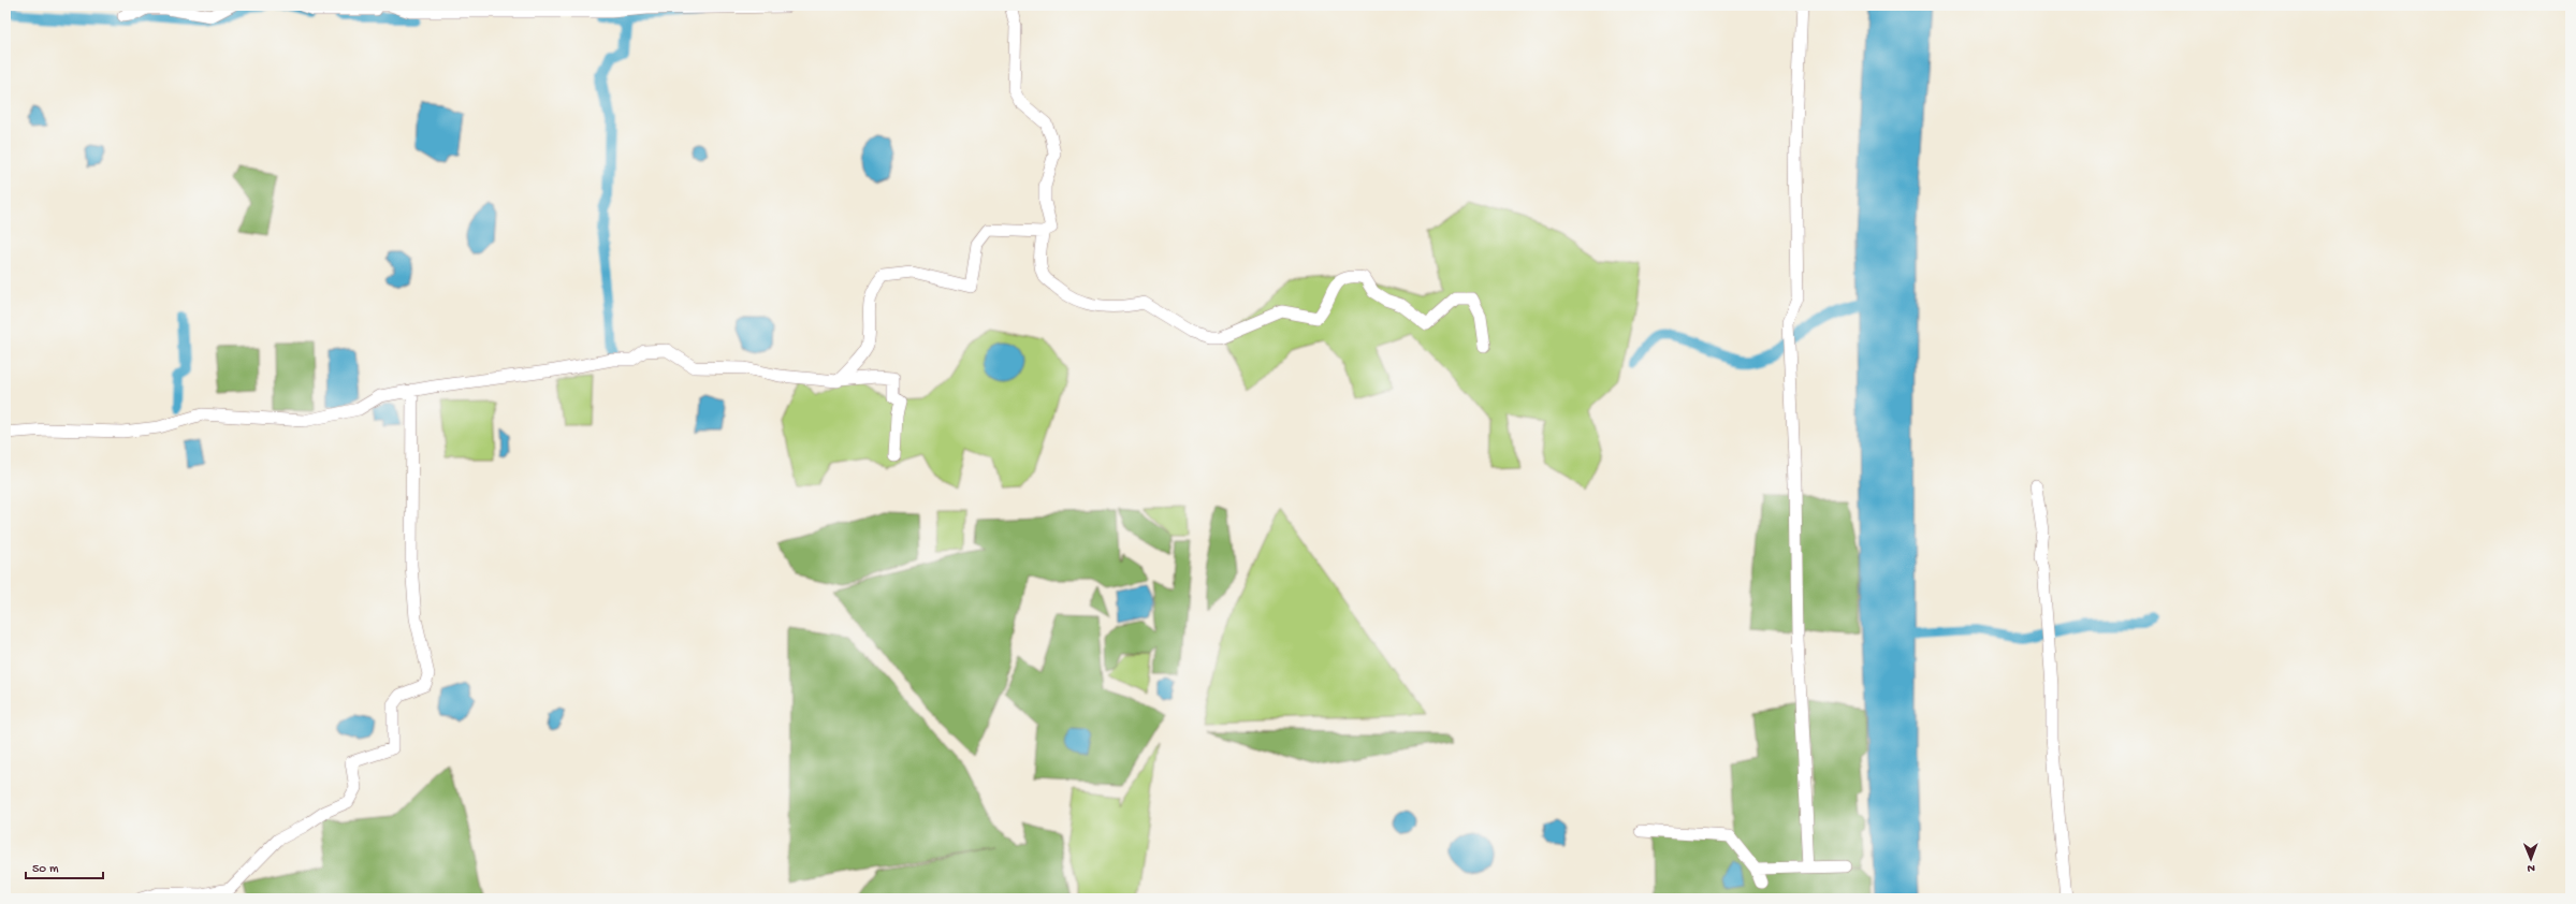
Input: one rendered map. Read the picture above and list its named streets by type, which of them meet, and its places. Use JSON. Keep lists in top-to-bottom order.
{
  "scale_bar": "50 m",
  "north": "bottom"
}
